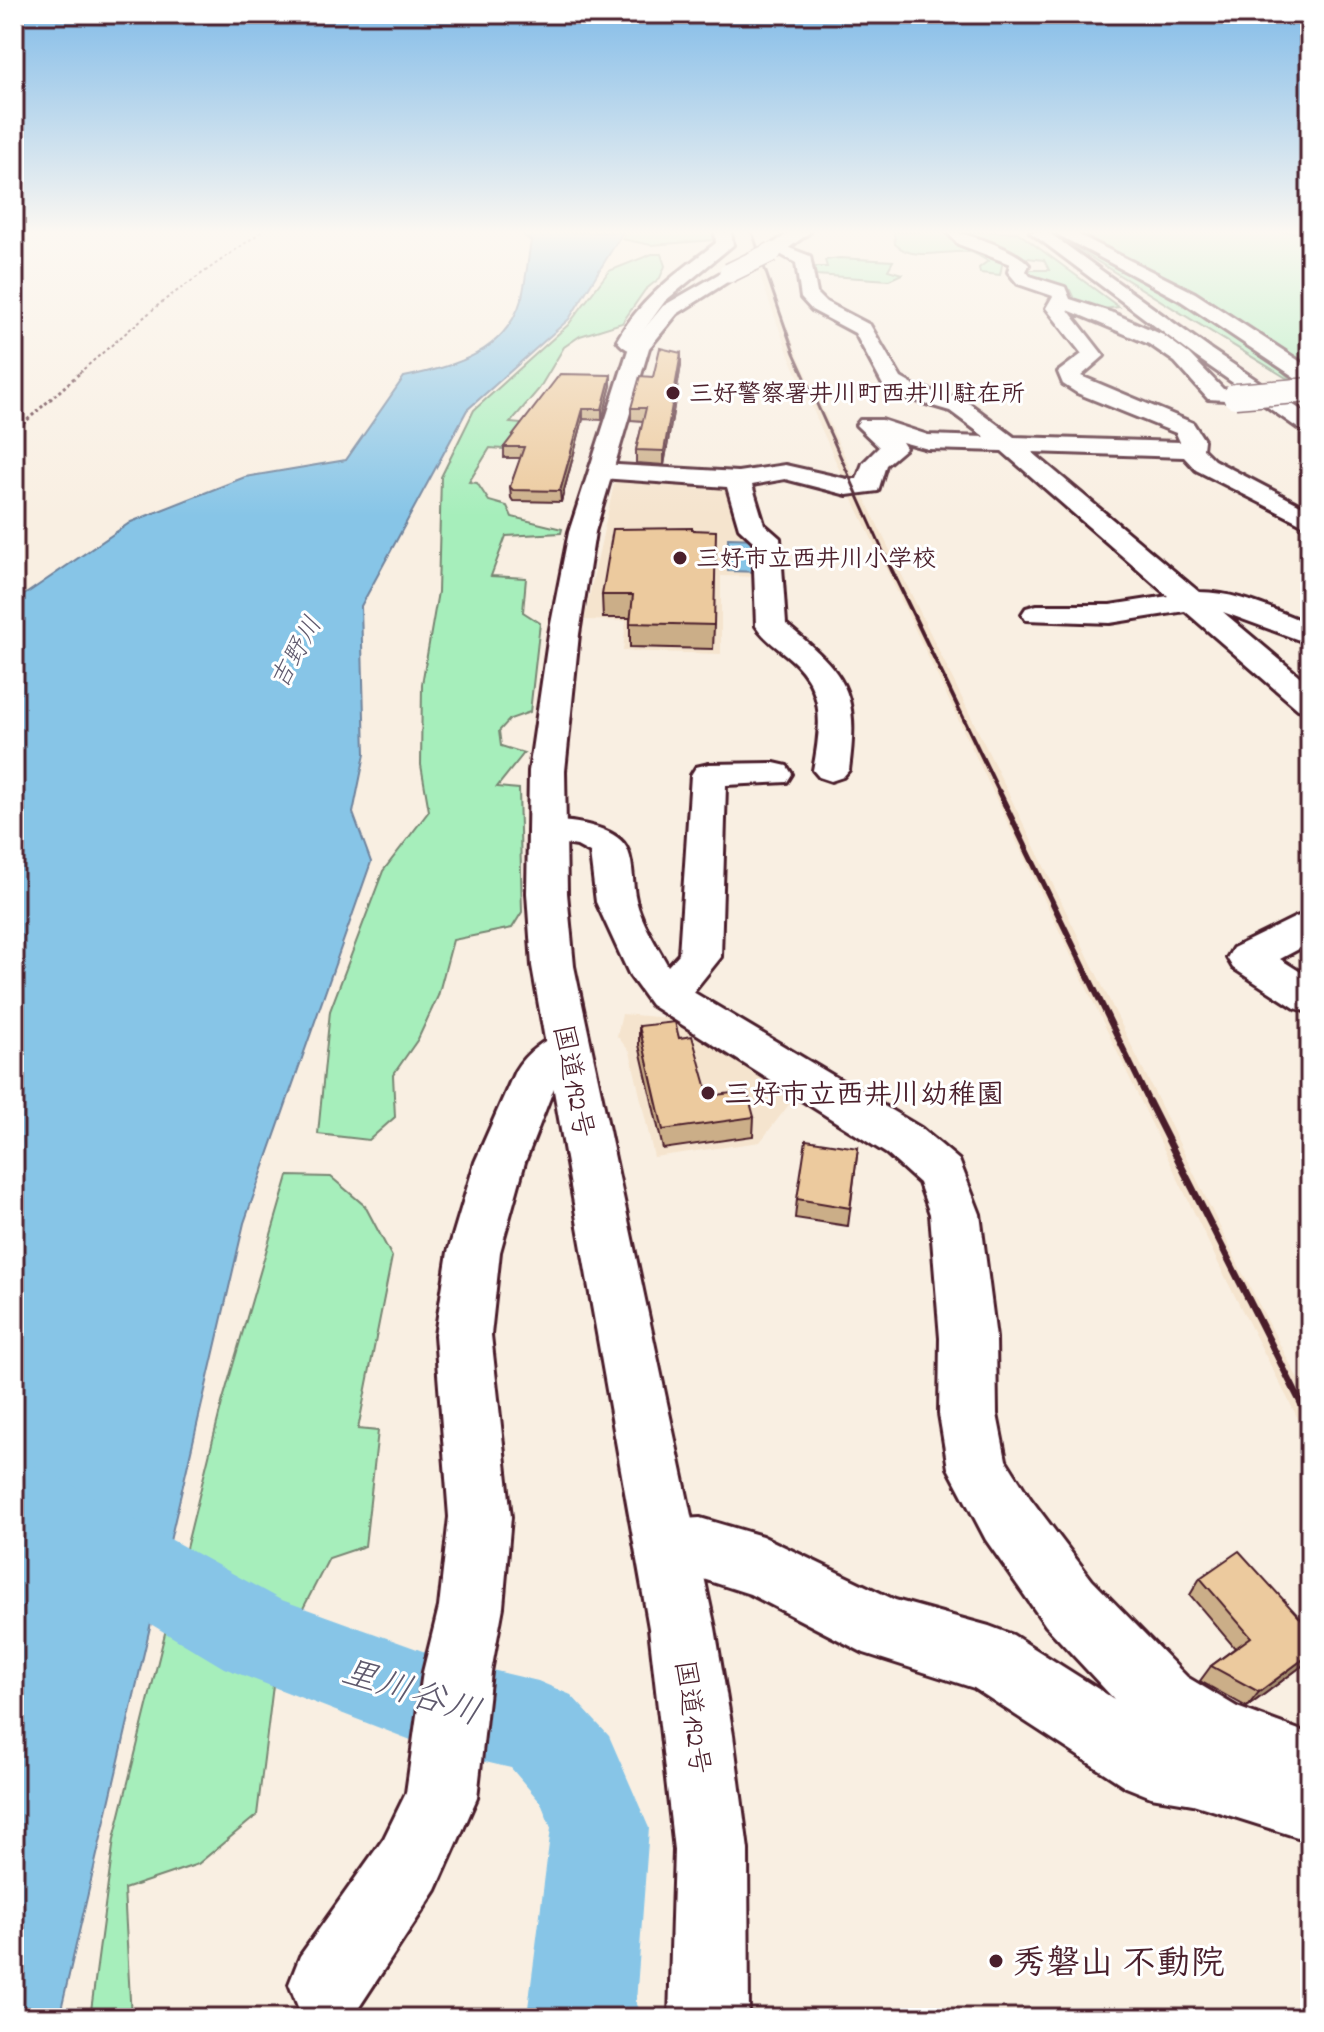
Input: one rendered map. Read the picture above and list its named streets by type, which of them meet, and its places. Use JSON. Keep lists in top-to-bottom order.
{
  "streets": {
    "main road": ["国道192号"]
  },
  "water": ["吉野川", "里川谷川"],
  "places": [
    "三好警察署井川町西井川駐在所",
    "三好市立西井川小学校",
    "三好市立西井川幼稚園",
    "秀磐山 不動院"
  ]
}
